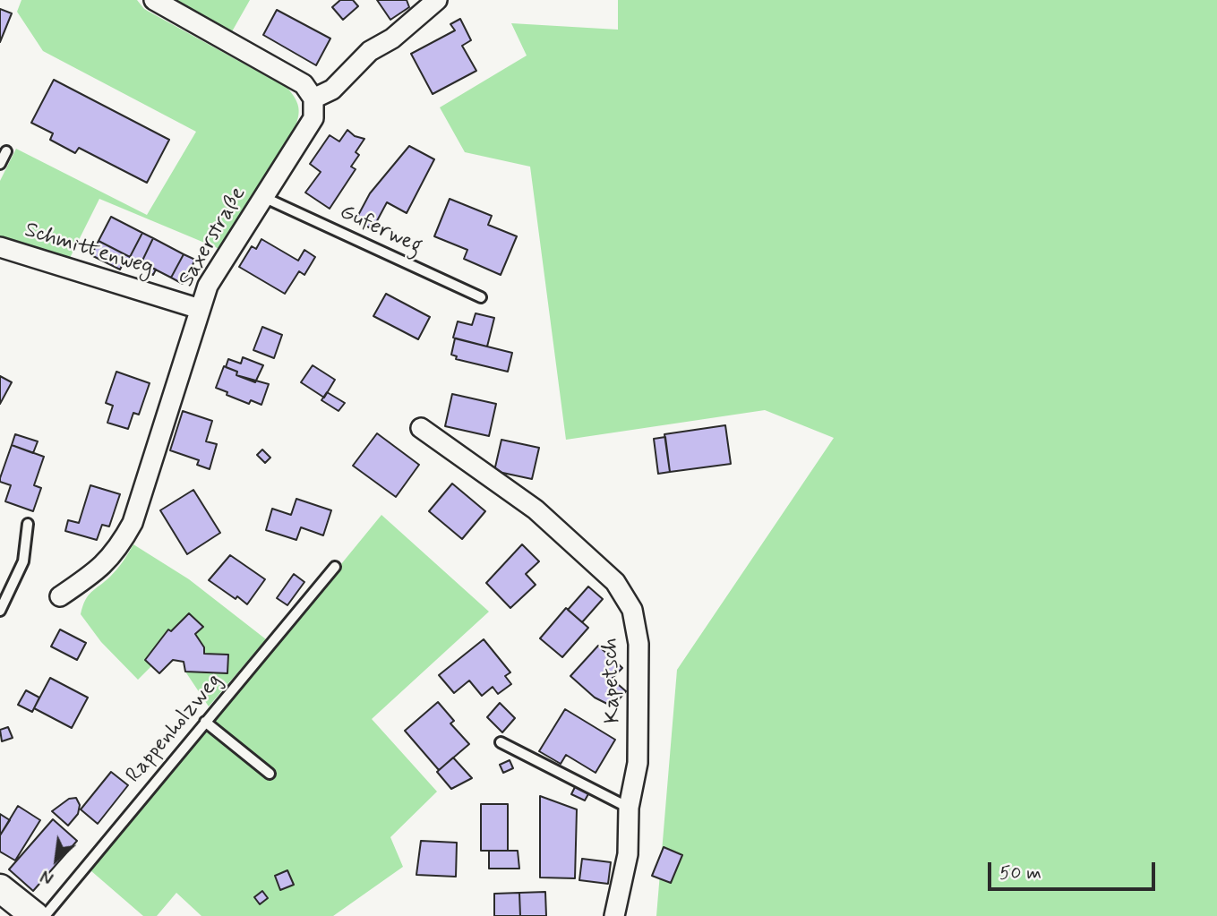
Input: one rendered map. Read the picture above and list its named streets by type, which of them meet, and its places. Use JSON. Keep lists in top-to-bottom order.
{
  "streets": {
    "street": ["Saxerstraße", "Schmittenweg", "Kapetsch"],
    "lane": ["Guferweg", "Rappenholzweg"]
  },
  "crossings": [
    ["Guferweg", "Saxerstraße"],
    ["Saxerstraße", "Schmittenweg"]
  ],
  "scale_bar": "50 m",
  "north": "bottom left"
}
